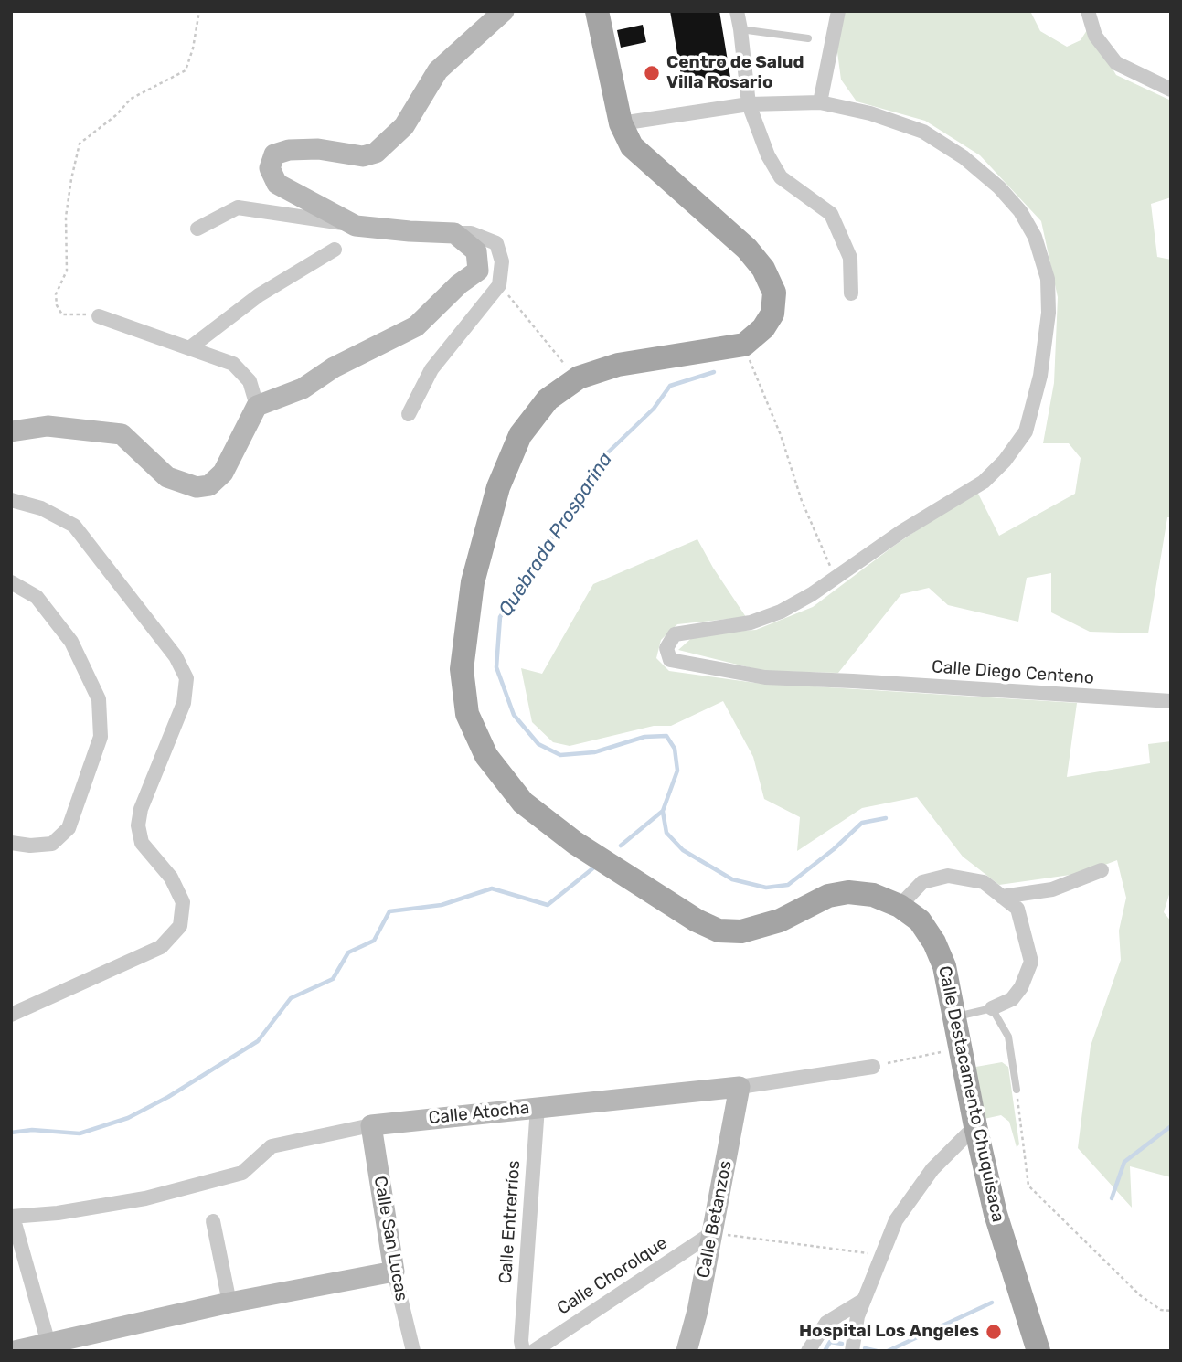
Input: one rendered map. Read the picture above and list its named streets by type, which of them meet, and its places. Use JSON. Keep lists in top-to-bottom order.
{
  "streets": {
    "main road": ["Calle Destacamento Chuquisaca"],
    "street": [
      "Calle Diego Centeno",
      "Calle Atocha",
      "Calle Betanzos",
      "Calle Entrerríos",
      "Calle San Lucas",
      "Calle Chorolque"
    ]
  },
  "crossings": [
    ["Calle Atocha", "Calle Betanzos"],
    ["Calle Atocha", "Calle Entrerríos"],
    ["Calle Atocha", "Calle San Lucas"],
    ["Calle Betanzos", "Calle Chorolque"]
  ],
  "water": ["Quebrada Prosparina"],
  "places": ["Centro de Salud Villa Rosario", "Hospital Los Angeles"]
}
